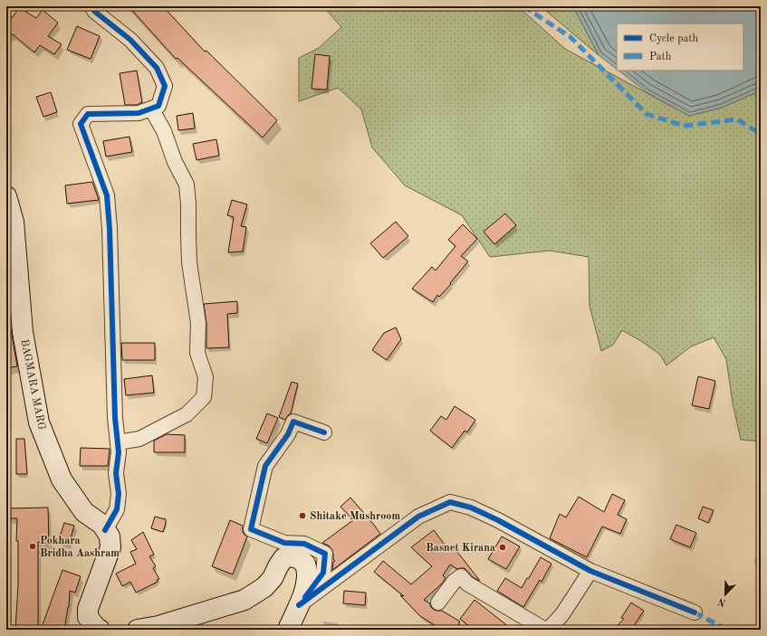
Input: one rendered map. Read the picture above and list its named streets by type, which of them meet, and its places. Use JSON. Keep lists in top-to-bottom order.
{
  "streets": {
    "main road": ["BAGMARA MARG"]
  },
  "places": ["Shitake Mushroom", "Pokhara Bridha Aashram", "Basnet Kirana"],
  "legend": ["Cycle path", "Path"],
  "north": "bottom left"
}
